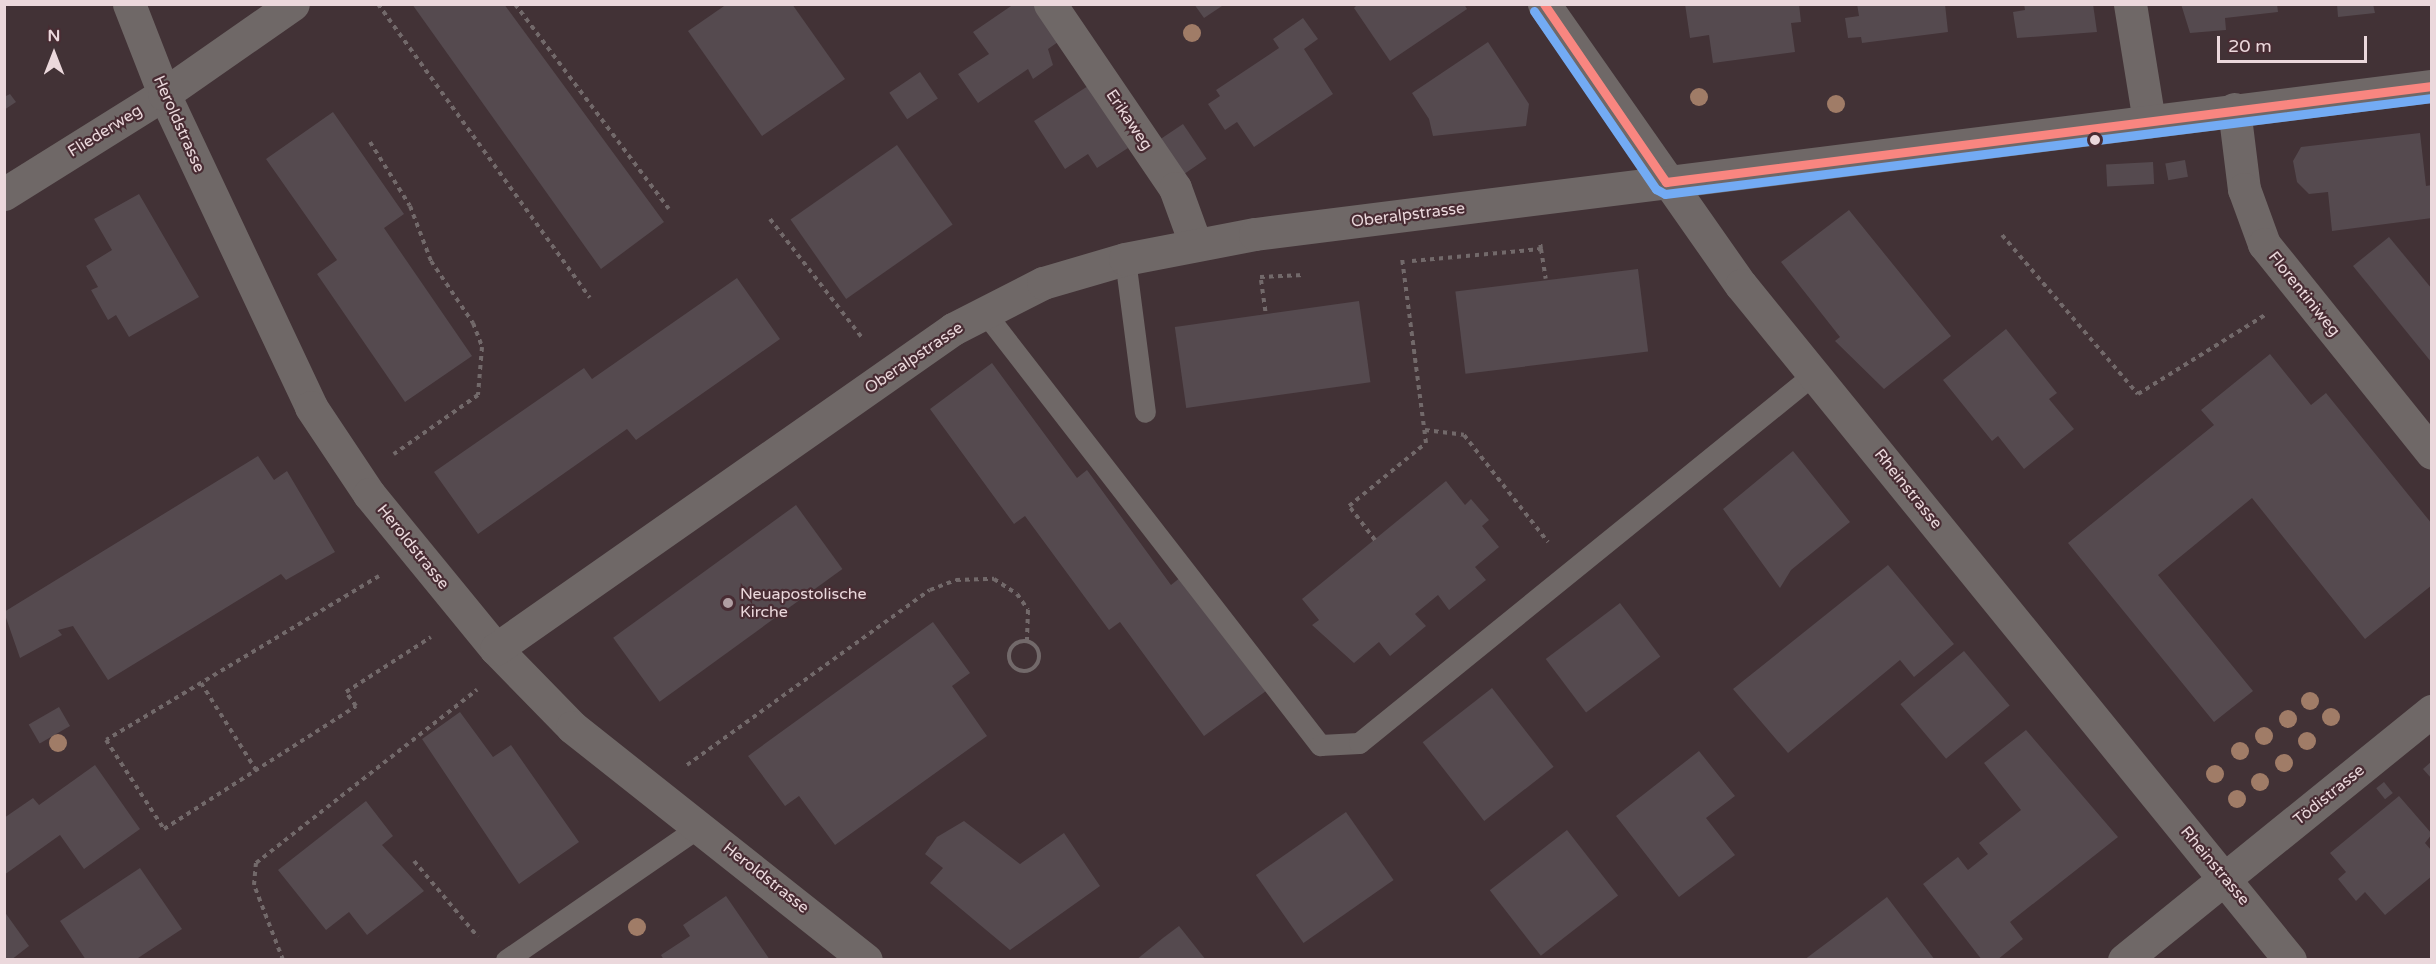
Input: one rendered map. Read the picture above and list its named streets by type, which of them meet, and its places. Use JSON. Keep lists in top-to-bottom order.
{
  "streets": {
    "street": [
      "Erikaweg",
      "Heroldstrasse",
      "Fliederweg",
      "Oberalpstrasse",
      "Florentiniweg",
      "Rheinstrasse",
      "Tödistrasse"
    ]
  },
  "crossings": [
    ["Erikaweg", "Oberalpstrasse"],
    ["Heroldstrasse", "Fliederweg"],
    ["Heroldstrasse", "Oberalpstrasse"],
    ["Oberalpstrasse", "Florentiniweg"],
    ["Oberalpstrasse", "Rheinstrasse"],
    ["Rheinstrasse", "Tödistrasse"]
  ],
  "places": ["Neuapostolische Kirche"],
  "scale_bar": "20 m",
  "north": "top"
}
